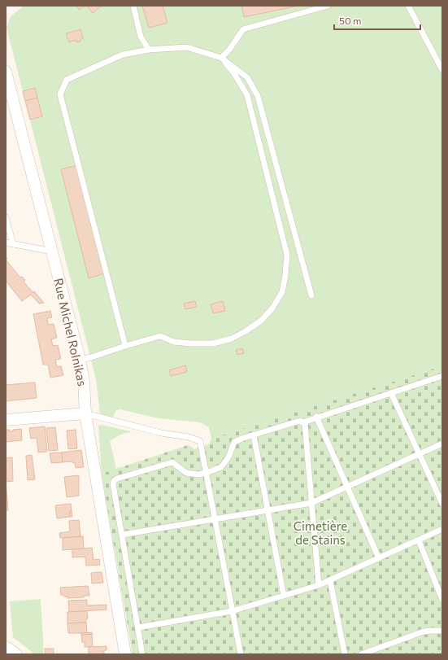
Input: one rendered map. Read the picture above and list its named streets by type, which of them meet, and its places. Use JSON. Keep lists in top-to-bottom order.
{
  "streets": {
    "street": ["Rue Michel Rolnikas"]
  },
  "parks": ["Cimetière de Stains"],
  "scale_bar": "50 m"
}
